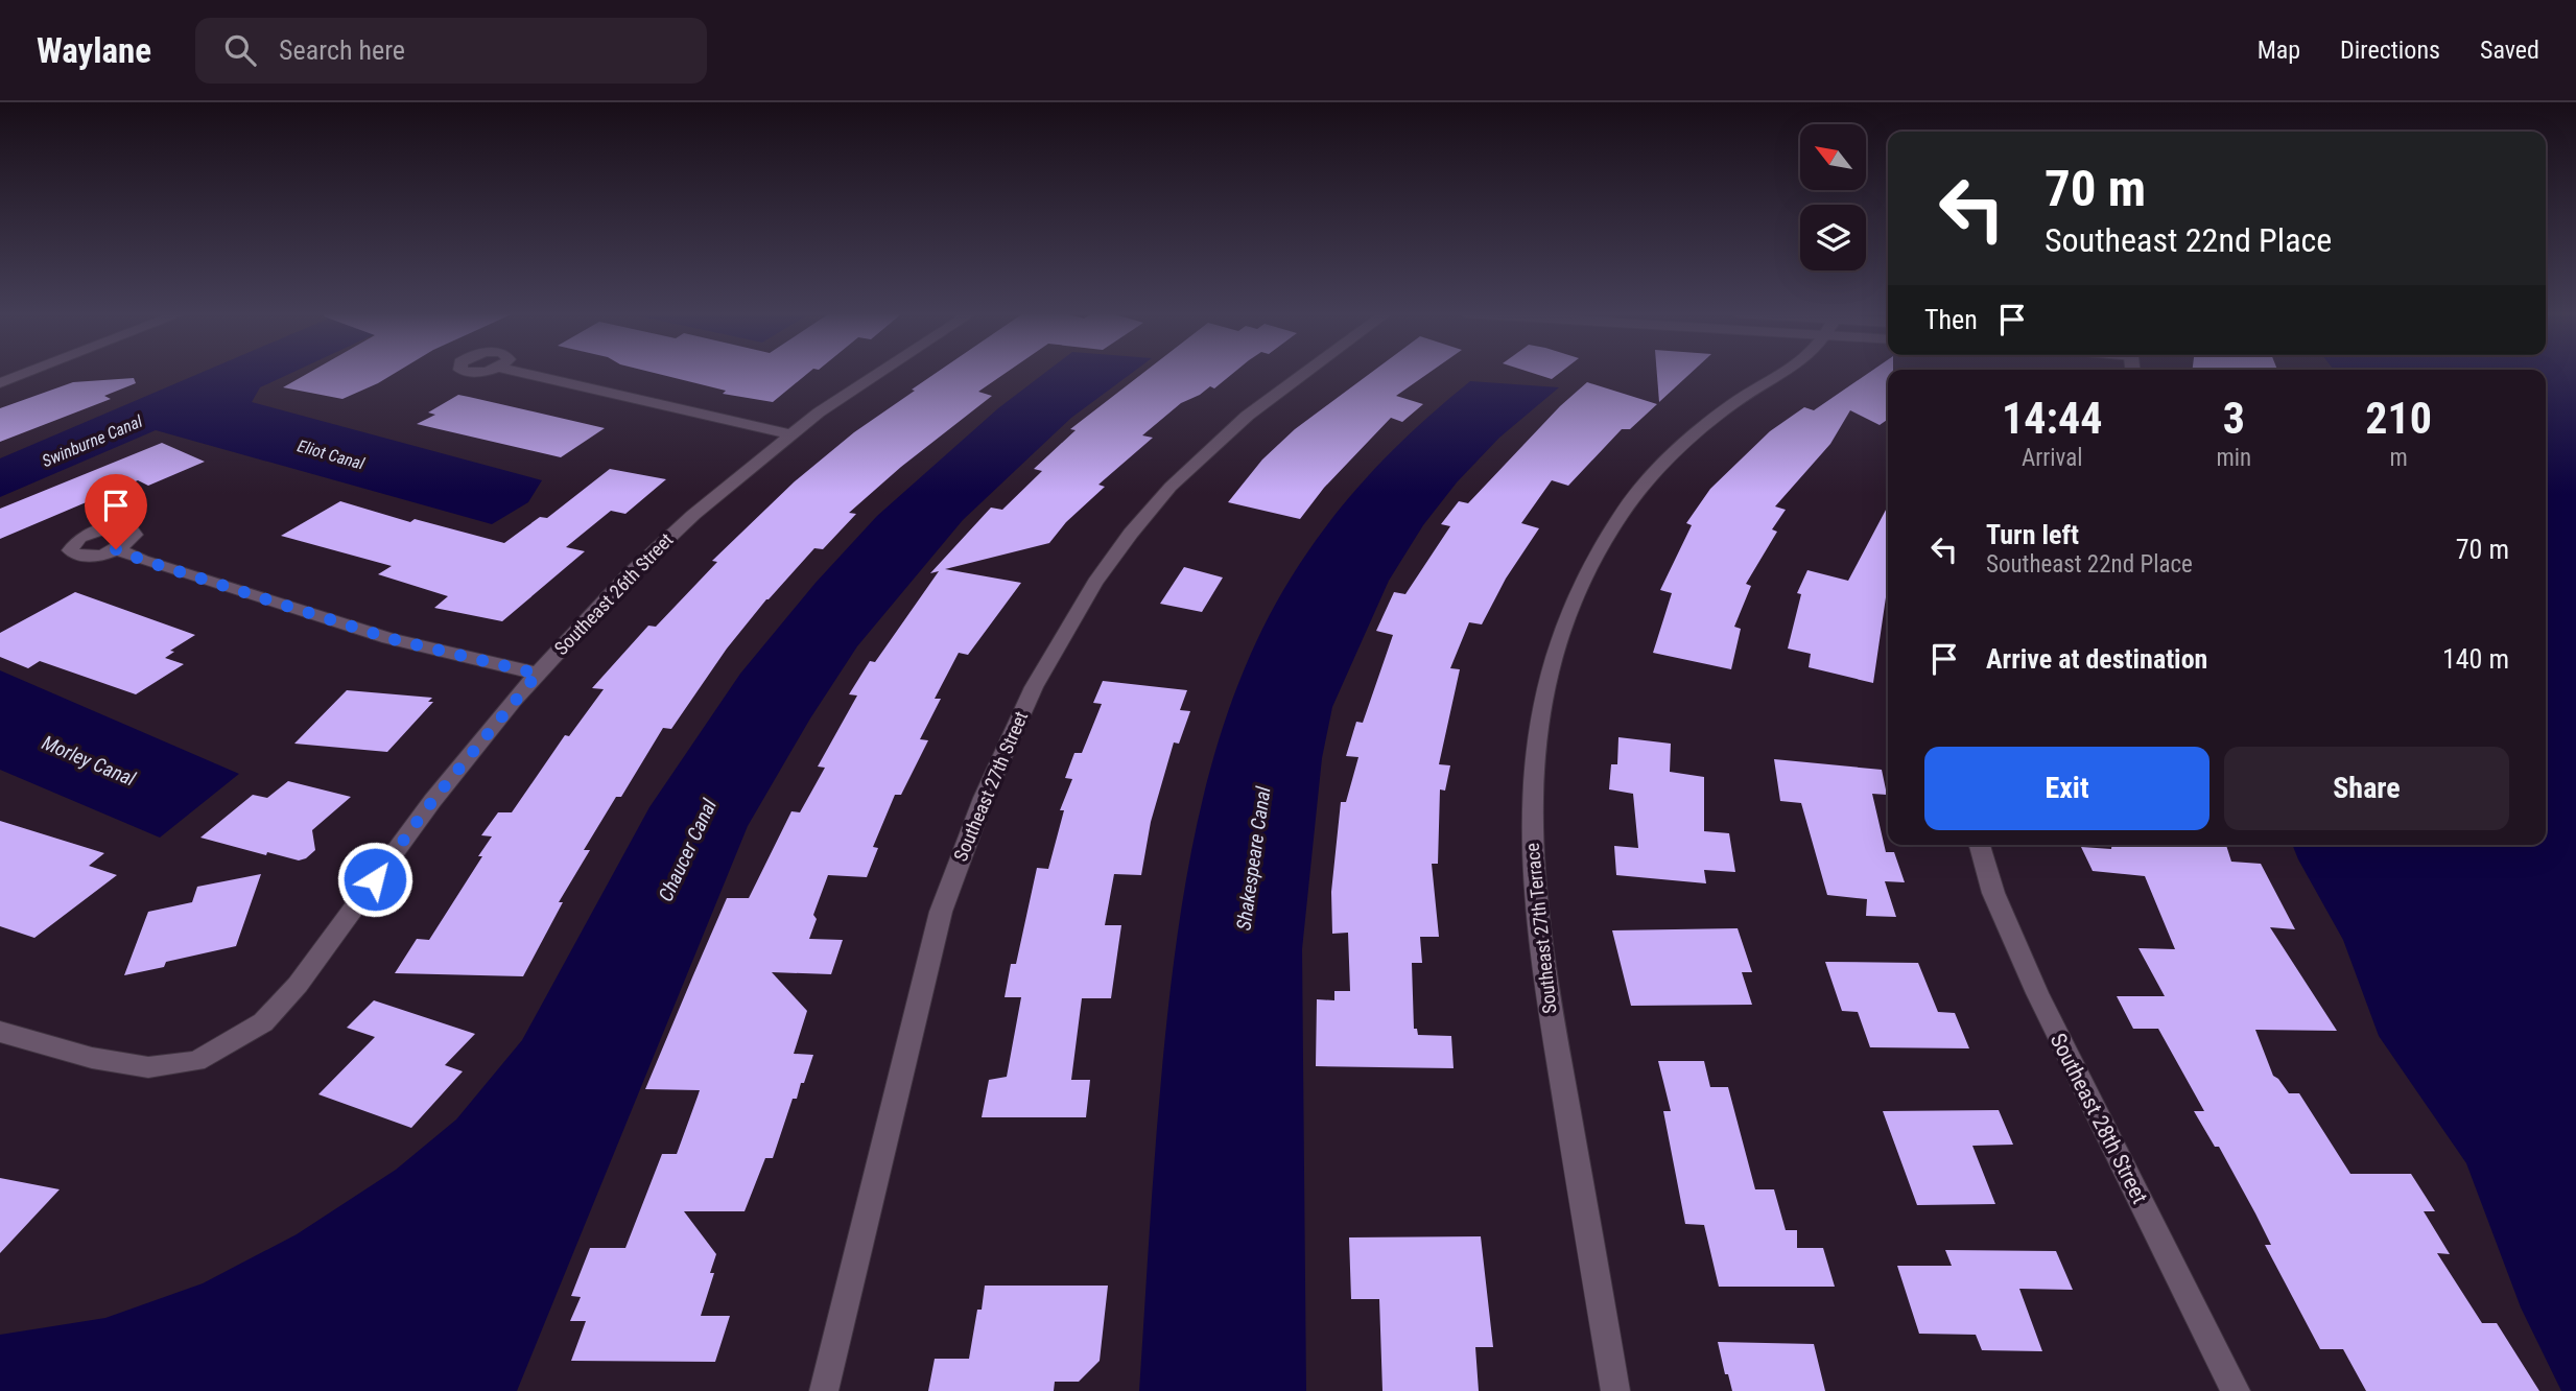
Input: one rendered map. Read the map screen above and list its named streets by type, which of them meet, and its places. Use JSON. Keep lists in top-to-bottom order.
{
  "streets": {
    "street": [
      "Southeast 26th Street",
      "Southeast 27th Street",
      "Southeast 27th Terrace",
      "Southeast 28th Street"
    ]
  },
  "water": [
    "Swinburne Canal",
    "Eliot Canal",
    "Morley Canal",
    "Chaucer Canal",
    "Shakespeare Canal"
  ],
  "north": "top left",
  "page": {
    "header": "Waylane",
    "search": "Search here",
    "nav": ["Map", "Directions", "Saved"],
    "turn": ["70 m", "Southeast 22nd Place"],
    "then": "Then",
    "eta": [
      "14:44",
      "Arrival",
      "3",
      "min",
      "210",
      "m"
    ],
    "list": [
      {
        "name": "Turn left",
        "note": "Southeast 22nd Place",
        "value": "70 m"
      },
      {
        "name": "Arrive at destination",
        "value": "140 m"
      }
    ],
    "buttons": ["Exit", "Share"]
  }
}
